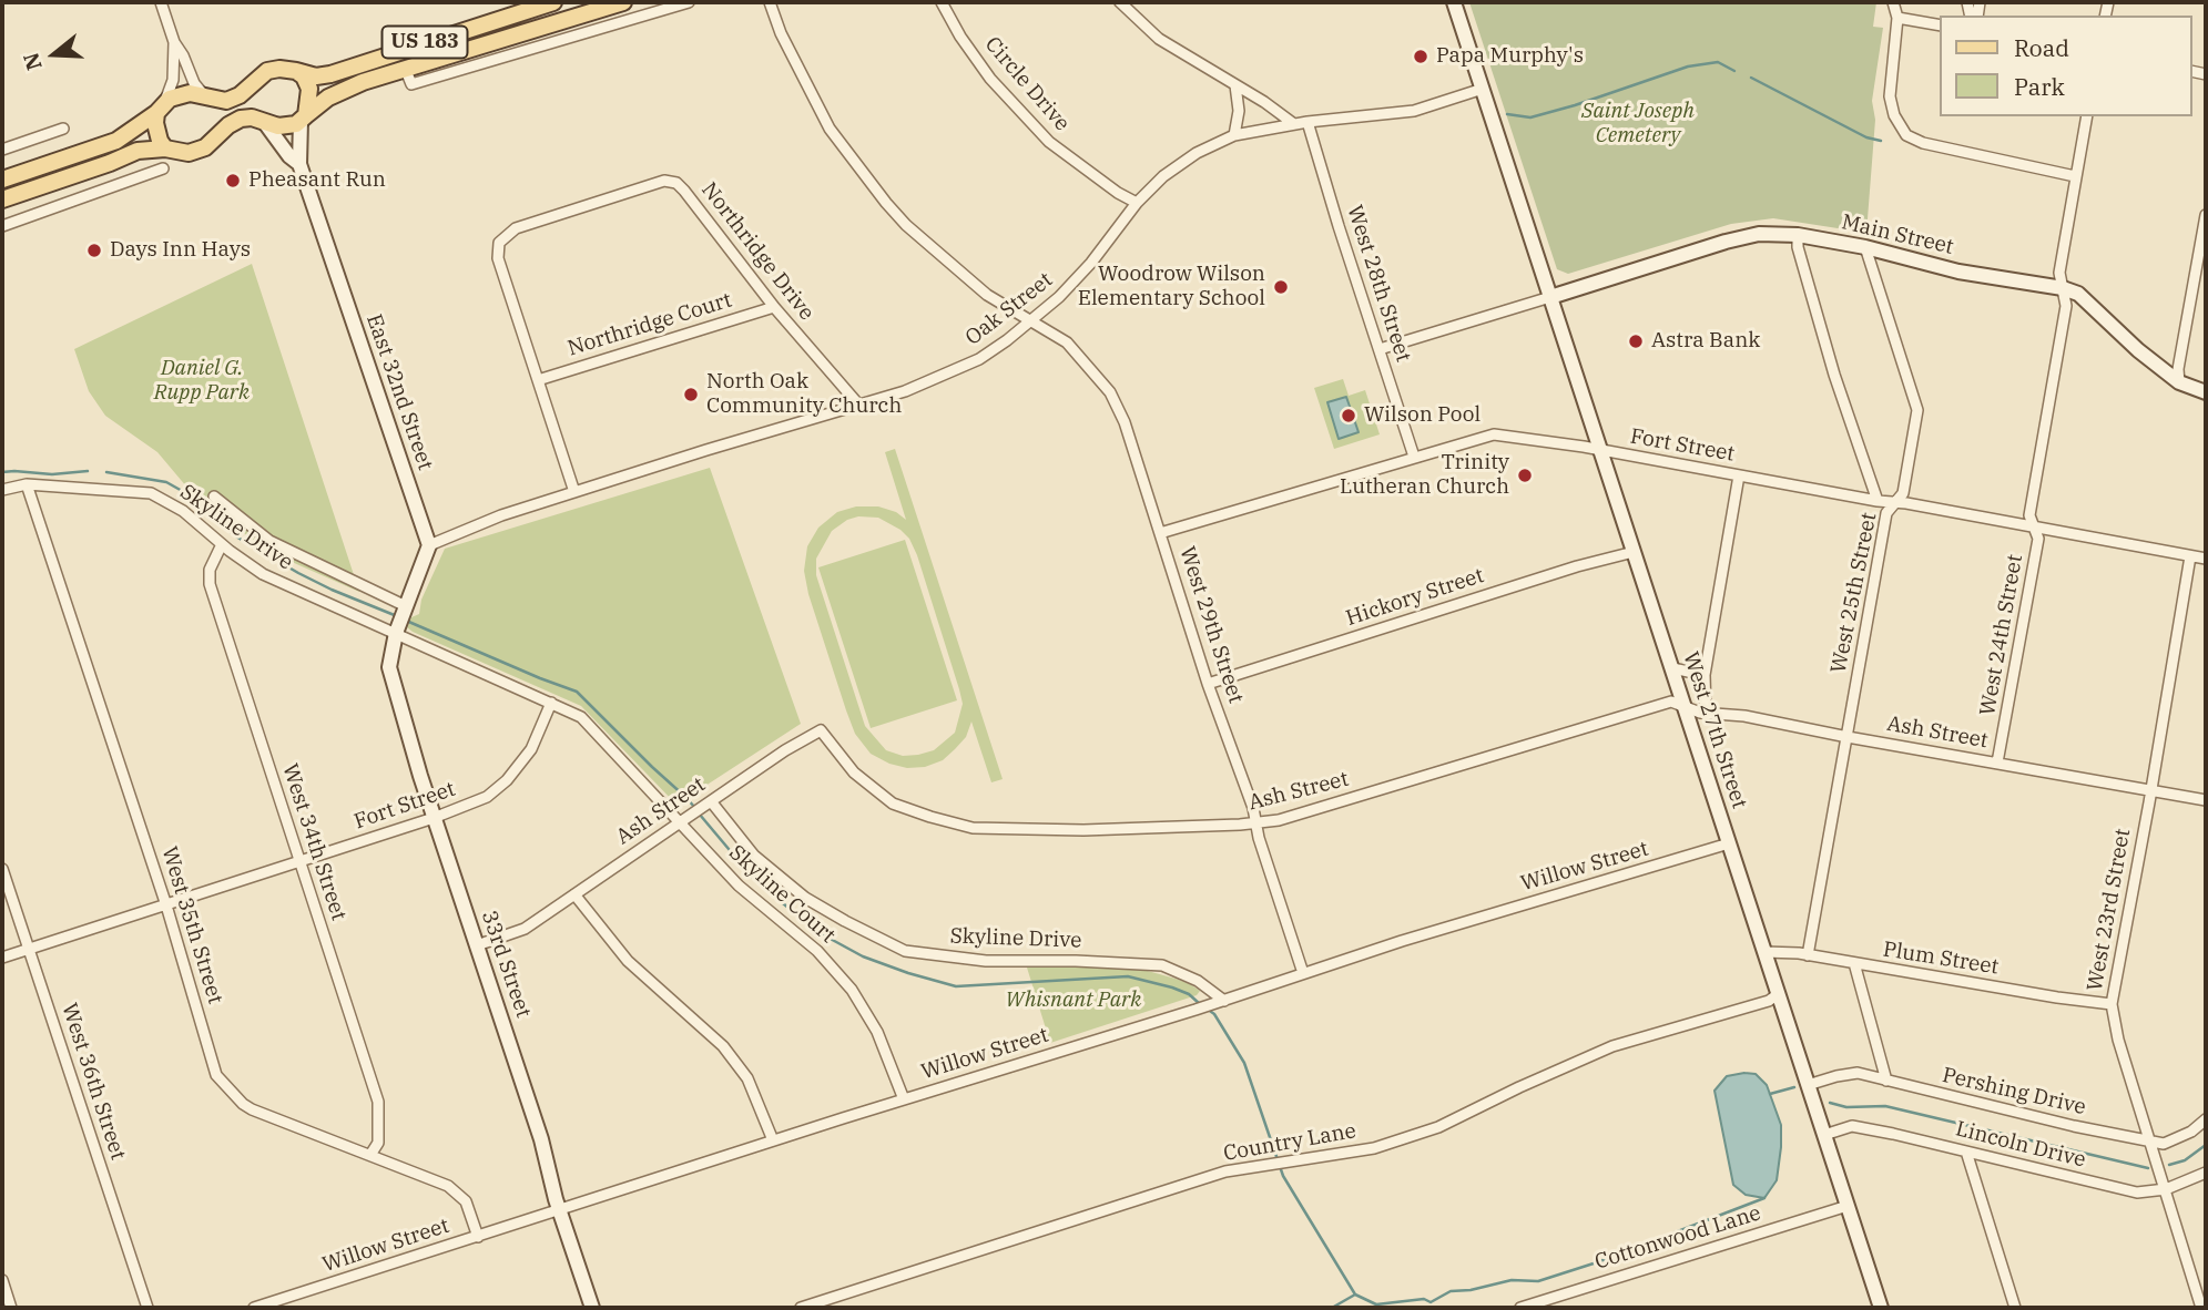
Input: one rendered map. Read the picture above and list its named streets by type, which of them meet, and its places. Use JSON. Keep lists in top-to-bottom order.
{
  "streets": {
    "main road": ["US 183"],
    "street": [
      "Circle Drive",
      "Main Street",
      "Northridge Drive",
      "West 28th Street",
      "Oak Street",
      "Northridge Court",
      "East 32nd Street",
      "Fort Street",
      "Skyline Drive",
      "West 25th Street",
      "Hickory Street",
      "West 29th Street",
      "West 24th Street",
      "West 27th Street",
      "Ash Street",
      "West 34th Street",
      "Willow Street",
      "Skyline Court",
      "West 23rd Street",
      "West 35th Street",
      "Plum Street",
      "33rd Street",
      "West 36th Street",
      "Pershing Drive",
      "Country Lane",
      "Lincoln Drive",
      "Cottonwood Lane"
    ]
  },
  "crossings": [
    ["US 183", "East 32nd Street"],
    ["Circle Drive", "Oak Street"],
    ["Main Street", "West 25th Street"],
    ["Main Street", "West 24th Street"],
    ["Main Street", "West 27th Street"],
    ["Northridge Drive", "Oak Street"],
    ["Northridge Drive", "Northridge Court"],
    ["West 28th Street", "Oak Street"],
    ["West 28th Street", "Fort Street"],
    ["Oak Street", "East 32nd Street"],
    ["Oak Street", "West 29th Street"],
    ["Oak Street", "West 27th Street"],
    ["Fort Street", "West 25th Street"],
    ["Fort Street", "West 29th Street"],
    ["Fort Street", "West 24th Street"],
    ["Fort Street", "West 27th Street"],
    ["Fort Street", "West 34th Street"],
    ["Fort Street", "Skyline Court"],
    ["Fort Street", "West 23rd Street"],
    ["Fort Street", "West 35th Street"],
    ["Fort Street", "33rd Street"],
    ["Fort Street", "West 36th Street"],
    ["Skyline Drive", "Ash Street"],
    ["Skyline Drive", "West 34th Street"],
    ["Skyline Drive", "Willow Street"],
    ["Skyline Drive", "Skyline Court"],
    ["Skyline Drive", "West 35th Street"],
    ["Skyline Drive", "33rd Street"],
    ["West 25th Street", "Ash Street"],
    ["West 25th Street", "Plum Street"],
    ["Hickory Street", "West 29th Street"],
    ["Hickory Street", "West 27th Street"],
    ["West 29th Street", "Ash Street"],
    ["West 29th Street", "Willow Street"],
    ["West 24th Street", "Ash Street"],
    ["West 27th Street", "Ash Street"],
    ["West 27th Street", "Willow Street"],
    ["West 27th Street", "Plum Street"],
    ["West 27th Street", "Pershing Drive"],
    ["West 27th Street", "Country Lane"],
    ["West 27th Street", "Lincoln Drive"],
    ["West 27th Street", "Cottonwood Lane"],
    ["Ash Street", "Skyline Court"],
    ["Ash Street", "West 23rd Street"],
    ["Ash Street", "33rd Street"],
    ["West 34th Street", "West 35th Street"],
    ["Willow Street", "Skyline Court"],
    ["Willow Street", "West 35th Street"],
    ["Willow Street", "33rd Street"],
    ["Skyline Court", "33rd Street"],
    ["West 23rd Street", "Plum Street"],
    ["West 23rd Street", "Pershing Drive"],
    ["West 23rd Street", "Lincoln Drive"]
  ],
  "parks": ["Saint Joseph Cemetery", "Daniel G. Rupp Park", "Whisnant Park"],
  "places": [
    "Papa Murphy's",
    "Pheasant Run",
    "Days Inn Hays",
    "Woodrow Wilson Elementary School",
    "Astra Bank",
    "North Oak Community Church",
    "Wilson Pool",
    "Trinity Lutheran Church"
  ],
  "legend": ["Road", "Park"],
  "north": "left"
}
